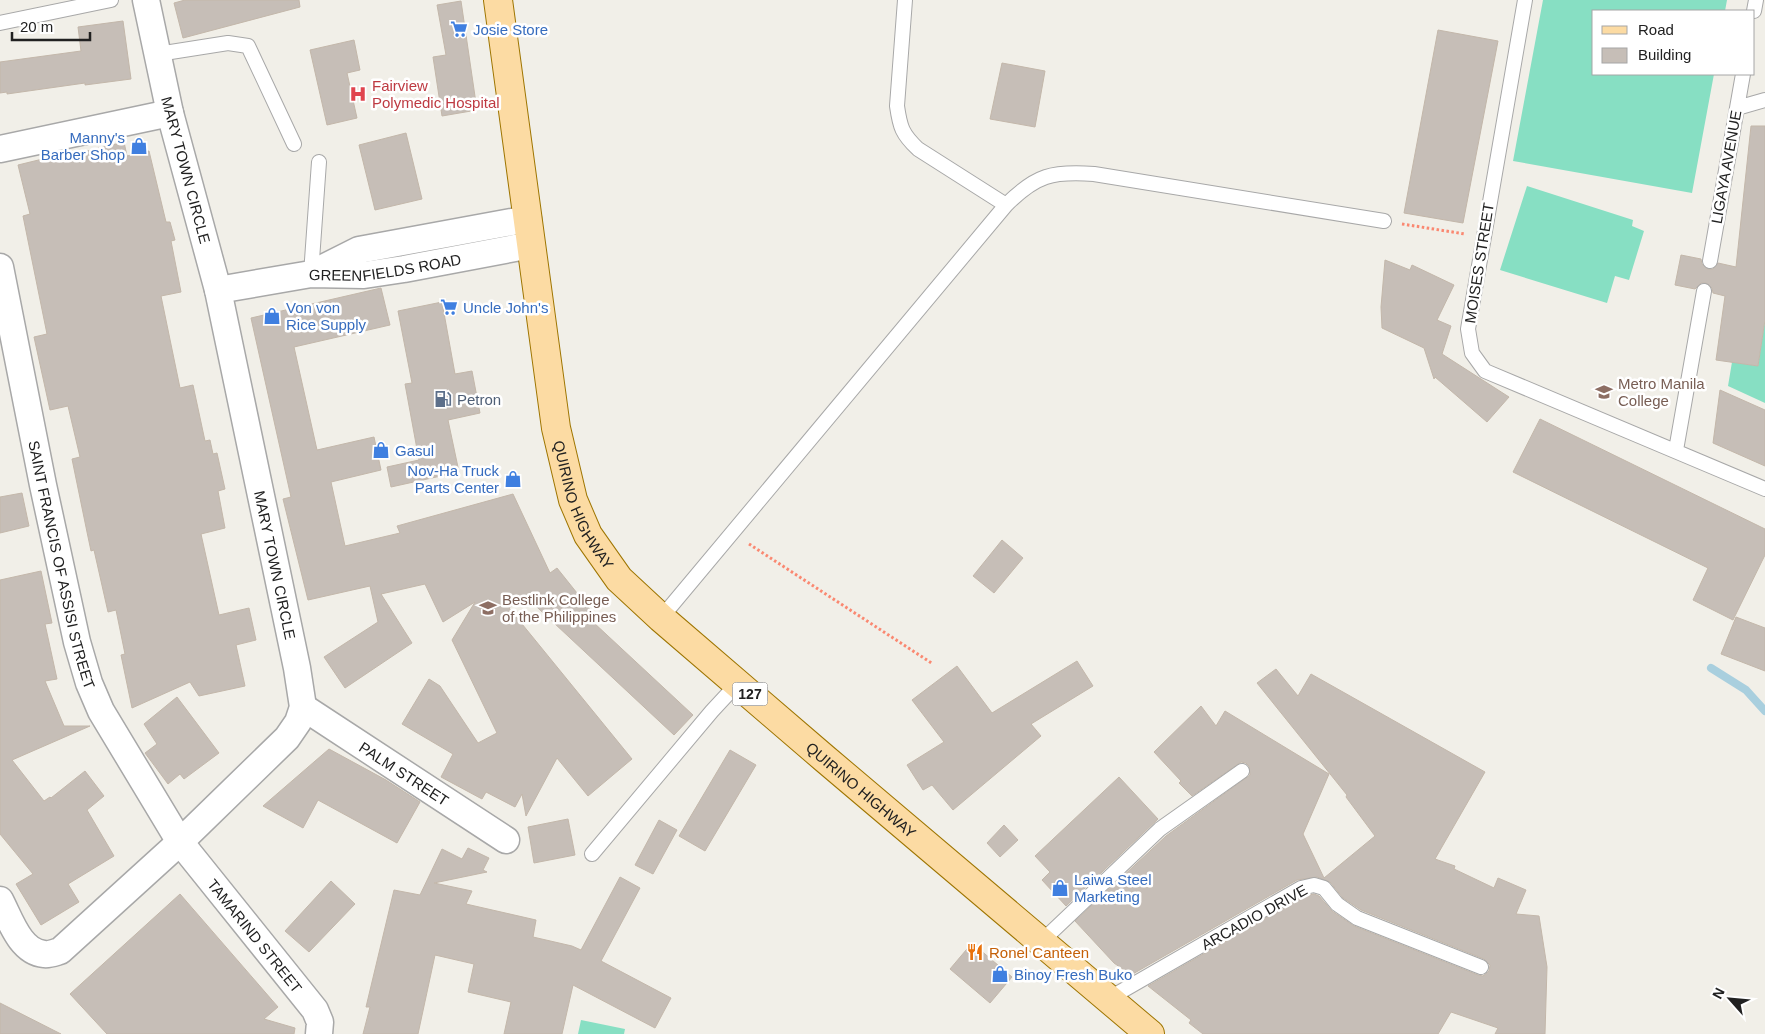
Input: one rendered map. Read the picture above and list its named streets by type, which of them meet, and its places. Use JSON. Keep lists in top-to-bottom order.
{
  "streets": {
    "main road": ["QUIRINO HIGHWAY", "127"],
    "street": [
      "MARY TOWN CIRCLE",
      "GREENFIELDS ROAD",
      "SAINT FRANCIS OF ASSISI STREET",
      "PALM STREET",
      "TAMARIND STREET"
    ],
    "lane": ["LIGAYA AVENUE", "MOISES STREET", "ARCADIO DRIVE"]
  },
  "crossings": [
    ["MARY TOWN CIRCLE", "GREENFIELDS ROAD"],
    ["MARY TOWN CIRCLE", "PALM STREET"],
    ["GREENFIELDS ROAD", "QUIRINO HIGHWAY"],
    ["QUIRINO HIGHWAY", "ARCADIO DRIVE"],
    ["SAINT FRANCIS OF ASSISI STREET", "TAMARIND STREET"]
  ],
  "places": {
    "supermarket": ["Josie Store", "Uncle John's"],
    "hospital": ["Fairview Polymedic Hospital"],
    "shop": [
      "Manny's Barber Shop",
      "Von von Rice Supply",
      "Gasul",
      "Nov-Ha Truck Parts Center",
      "Laiwa Steel Marketing",
      "Binoy Fresh Buko"
    ],
    "school or university": ["Metro Manila College", "Bestlink College of the Philippines"],
    "fuel station": ["Petron"],
    "restaurant": ["Ronel Canteen"]
  },
  "legend": ["Road", "Building"],
  "scale_bar": "20 m",
  "north": "top left"
}
